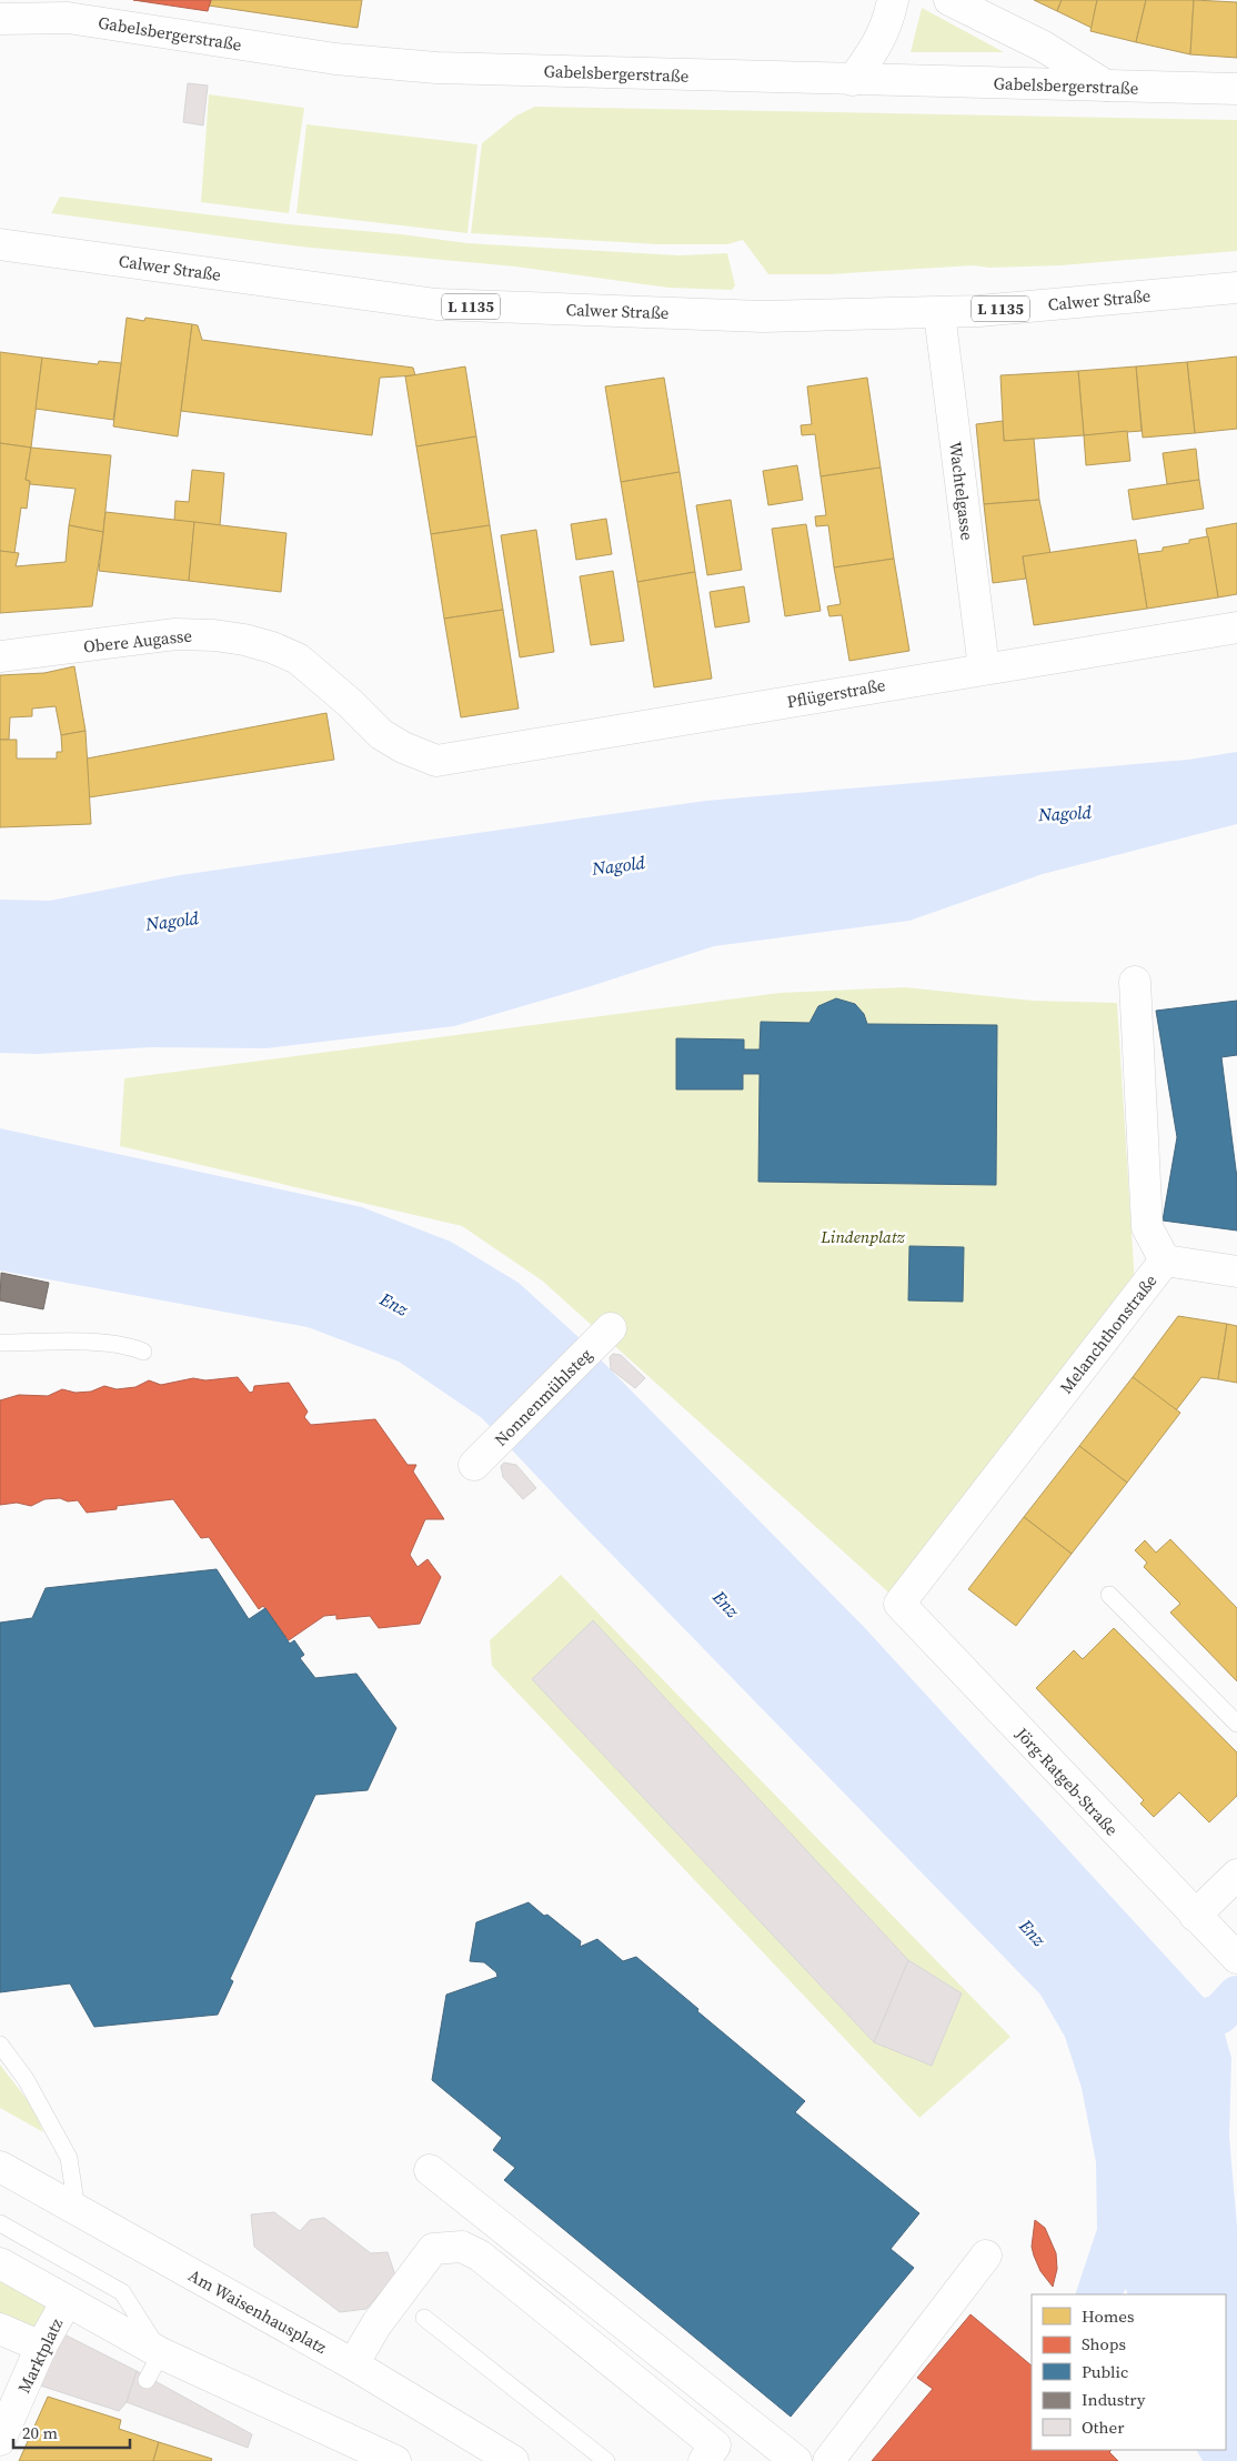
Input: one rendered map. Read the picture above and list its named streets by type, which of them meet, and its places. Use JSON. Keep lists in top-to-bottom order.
{
  "streets": {
    "street": [
      "Gabelsbergerstraße",
      "Calwer Straße",
      "L 1135",
      "Wachtelgasse",
      "Obere Augasse",
      "Pflügerstraße",
      "Melanchthonstraße",
      "Nonnenmühlsteg",
      "Jörg-Ratgeb-Straße",
      "Am Waisenhausplatz",
      "Marktplatz"
    ]
  },
  "crossings": [
    ["Calwer Straße", "Wachtelgasse"],
    ["Wachtelgasse", "Pflügerstraße"],
    ["Obere Augasse", "Pflügerstraße"],
    ["Melanchthonstraße", "Jörg-Ratgeb-Straße"]
  ],
  "water": ["Nagold", "Enz"],
  "parks": ["Lindenplatz"],
  "legend": [
    "Homes",
    "Shops",
    "Public",
    "Industry",
    "Other"
  ],
  "scale_bar": "20 m"
}
